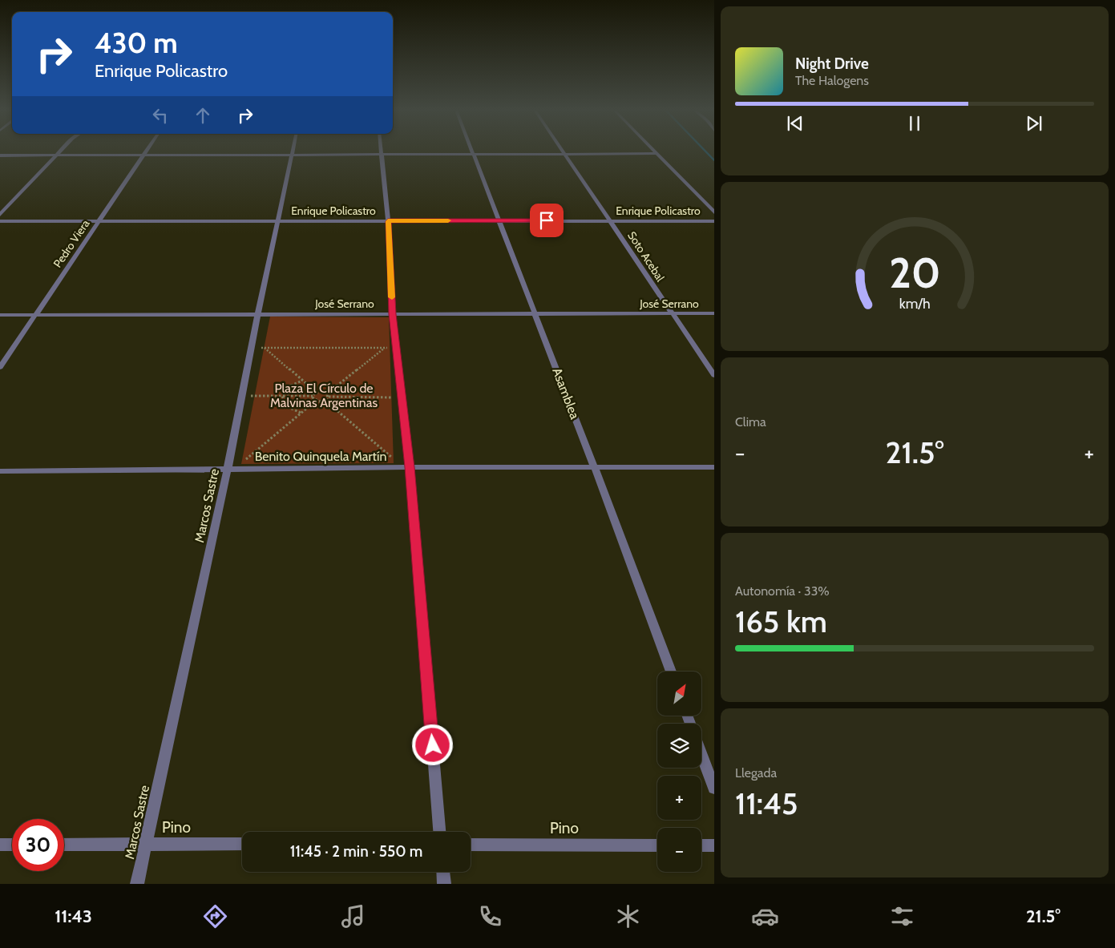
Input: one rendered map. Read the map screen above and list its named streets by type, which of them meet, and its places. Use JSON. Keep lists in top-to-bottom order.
{
  "streets": {
    "street": [
      "Enrique Policastro",
      "Pedro Viera",
      "Soto Acebal",
      "José Serrano",
      "Asamblea",
      "Benito Quinquela Martín",
      "Marcos Sastre",
      "Pino"
    ]
  },
  "crossings": [
    ["Enrique Policastro", "Pedro Viera"],
    ["Enrique Policastro", "Soto Acebal"],
    ["Enrique Policastro", "Asamblea"],
    ["Enrique Policastro", "Marcos Sastre"],
    ["Pedro Viera", "José Serrano"],
    ["Soto Acebal", "José Serrano"],
    ["José Serrano", "Asamblea"],
    ["José Serrano", "Marcos Sastre"],
    ["Asamblea", "Benito Quinquela Martín"],
    ["Benito Quinquela Martín", "Marcos Sastre"],
    ["Marcos Sastre", "Pino"]
  ],
  "parks": ["Plaza El Círculo de Malvinas Argentinas"],
  "north": "top right",
  "page": {
    "turn": ["430 m", "Enrique Policastro"],
    "song": ["Night Drive", "The Halogens"],
    "tile": [
      "Clima",
      ["Autonomía · 33%", "165 km"],
      ["Llegada", "11:45"]
    ],
    "heat": ["−", "21.5°", "+"],
    "map_buttons": ["+", "−"],
    "limit": "30",
    "trip": "11:45 · 2 min · 550 m",
    "tabs": ["11:43", "21.5°"],
    "gauge": ["20", "km/h"]
  }
}
